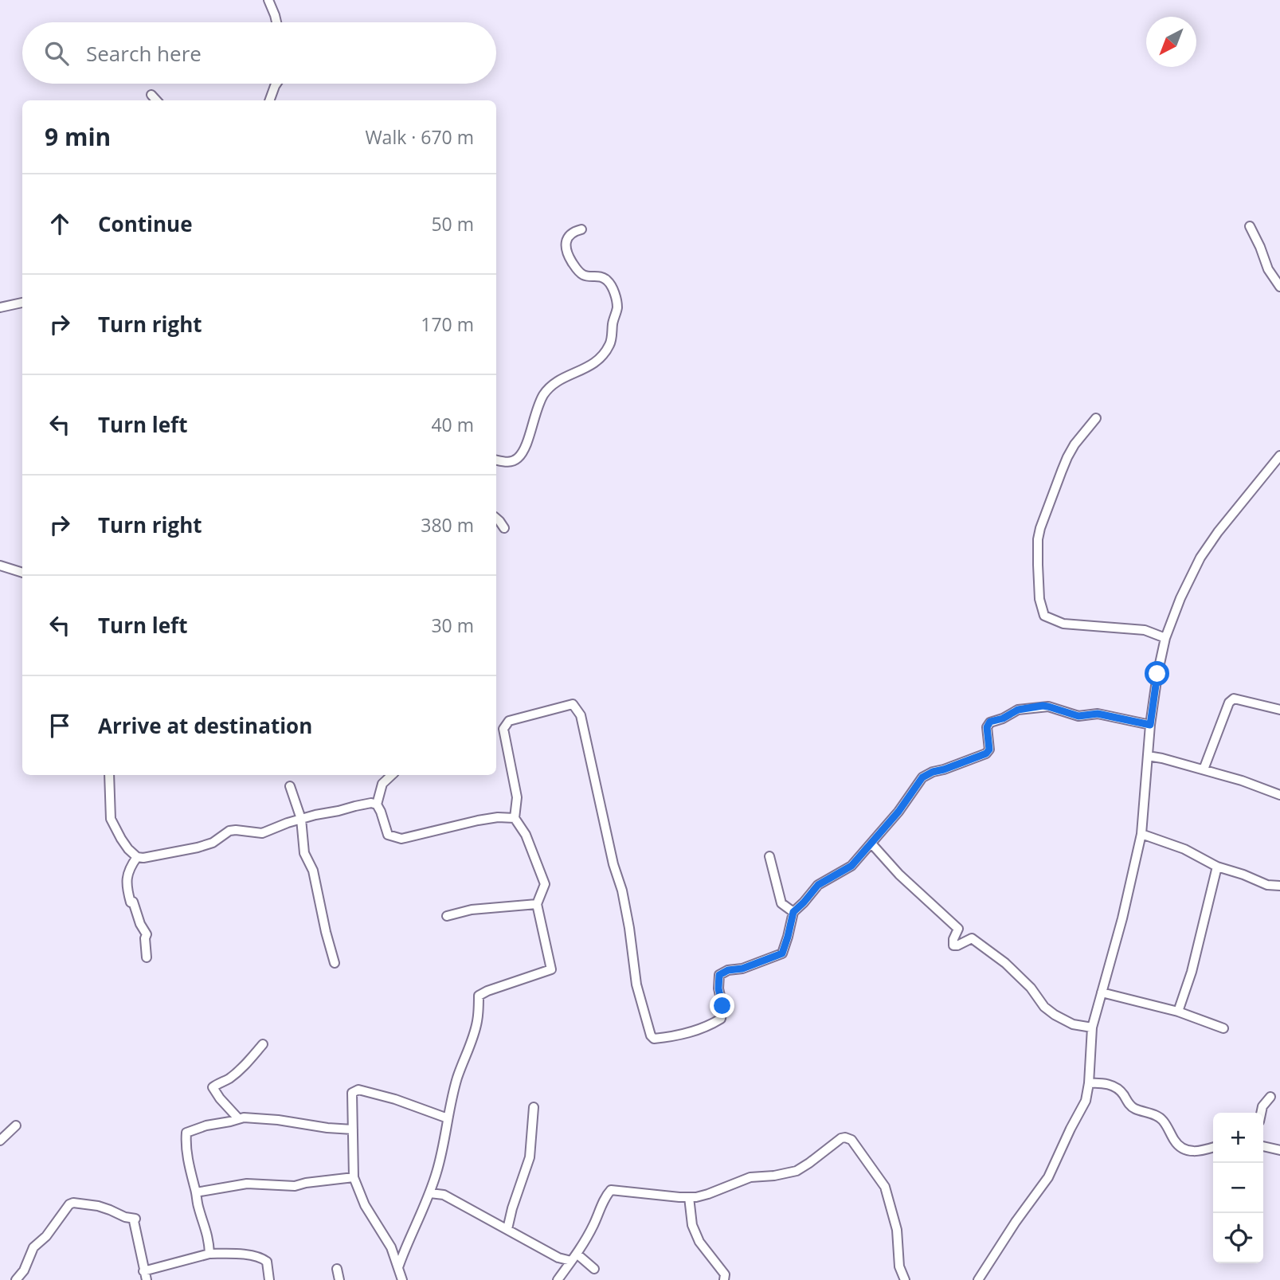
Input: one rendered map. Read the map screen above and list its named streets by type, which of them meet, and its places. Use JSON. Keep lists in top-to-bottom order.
{
  "north": "bottom left",
  "page": {
    "search": "Search here",
    "heading": ["9 min", "Walk · 670 m"],
    "list": [
      ["Continue", "50 m"],
      ["Turn right", "170 m"],
      ["Turn left", "40 m"],
      ["Turn right", "380 m"],
      ["Turn left", "30 m"],
      "Arrive at destination"
    ],
    "map_buttons": ["+", "−"]
  }
}
